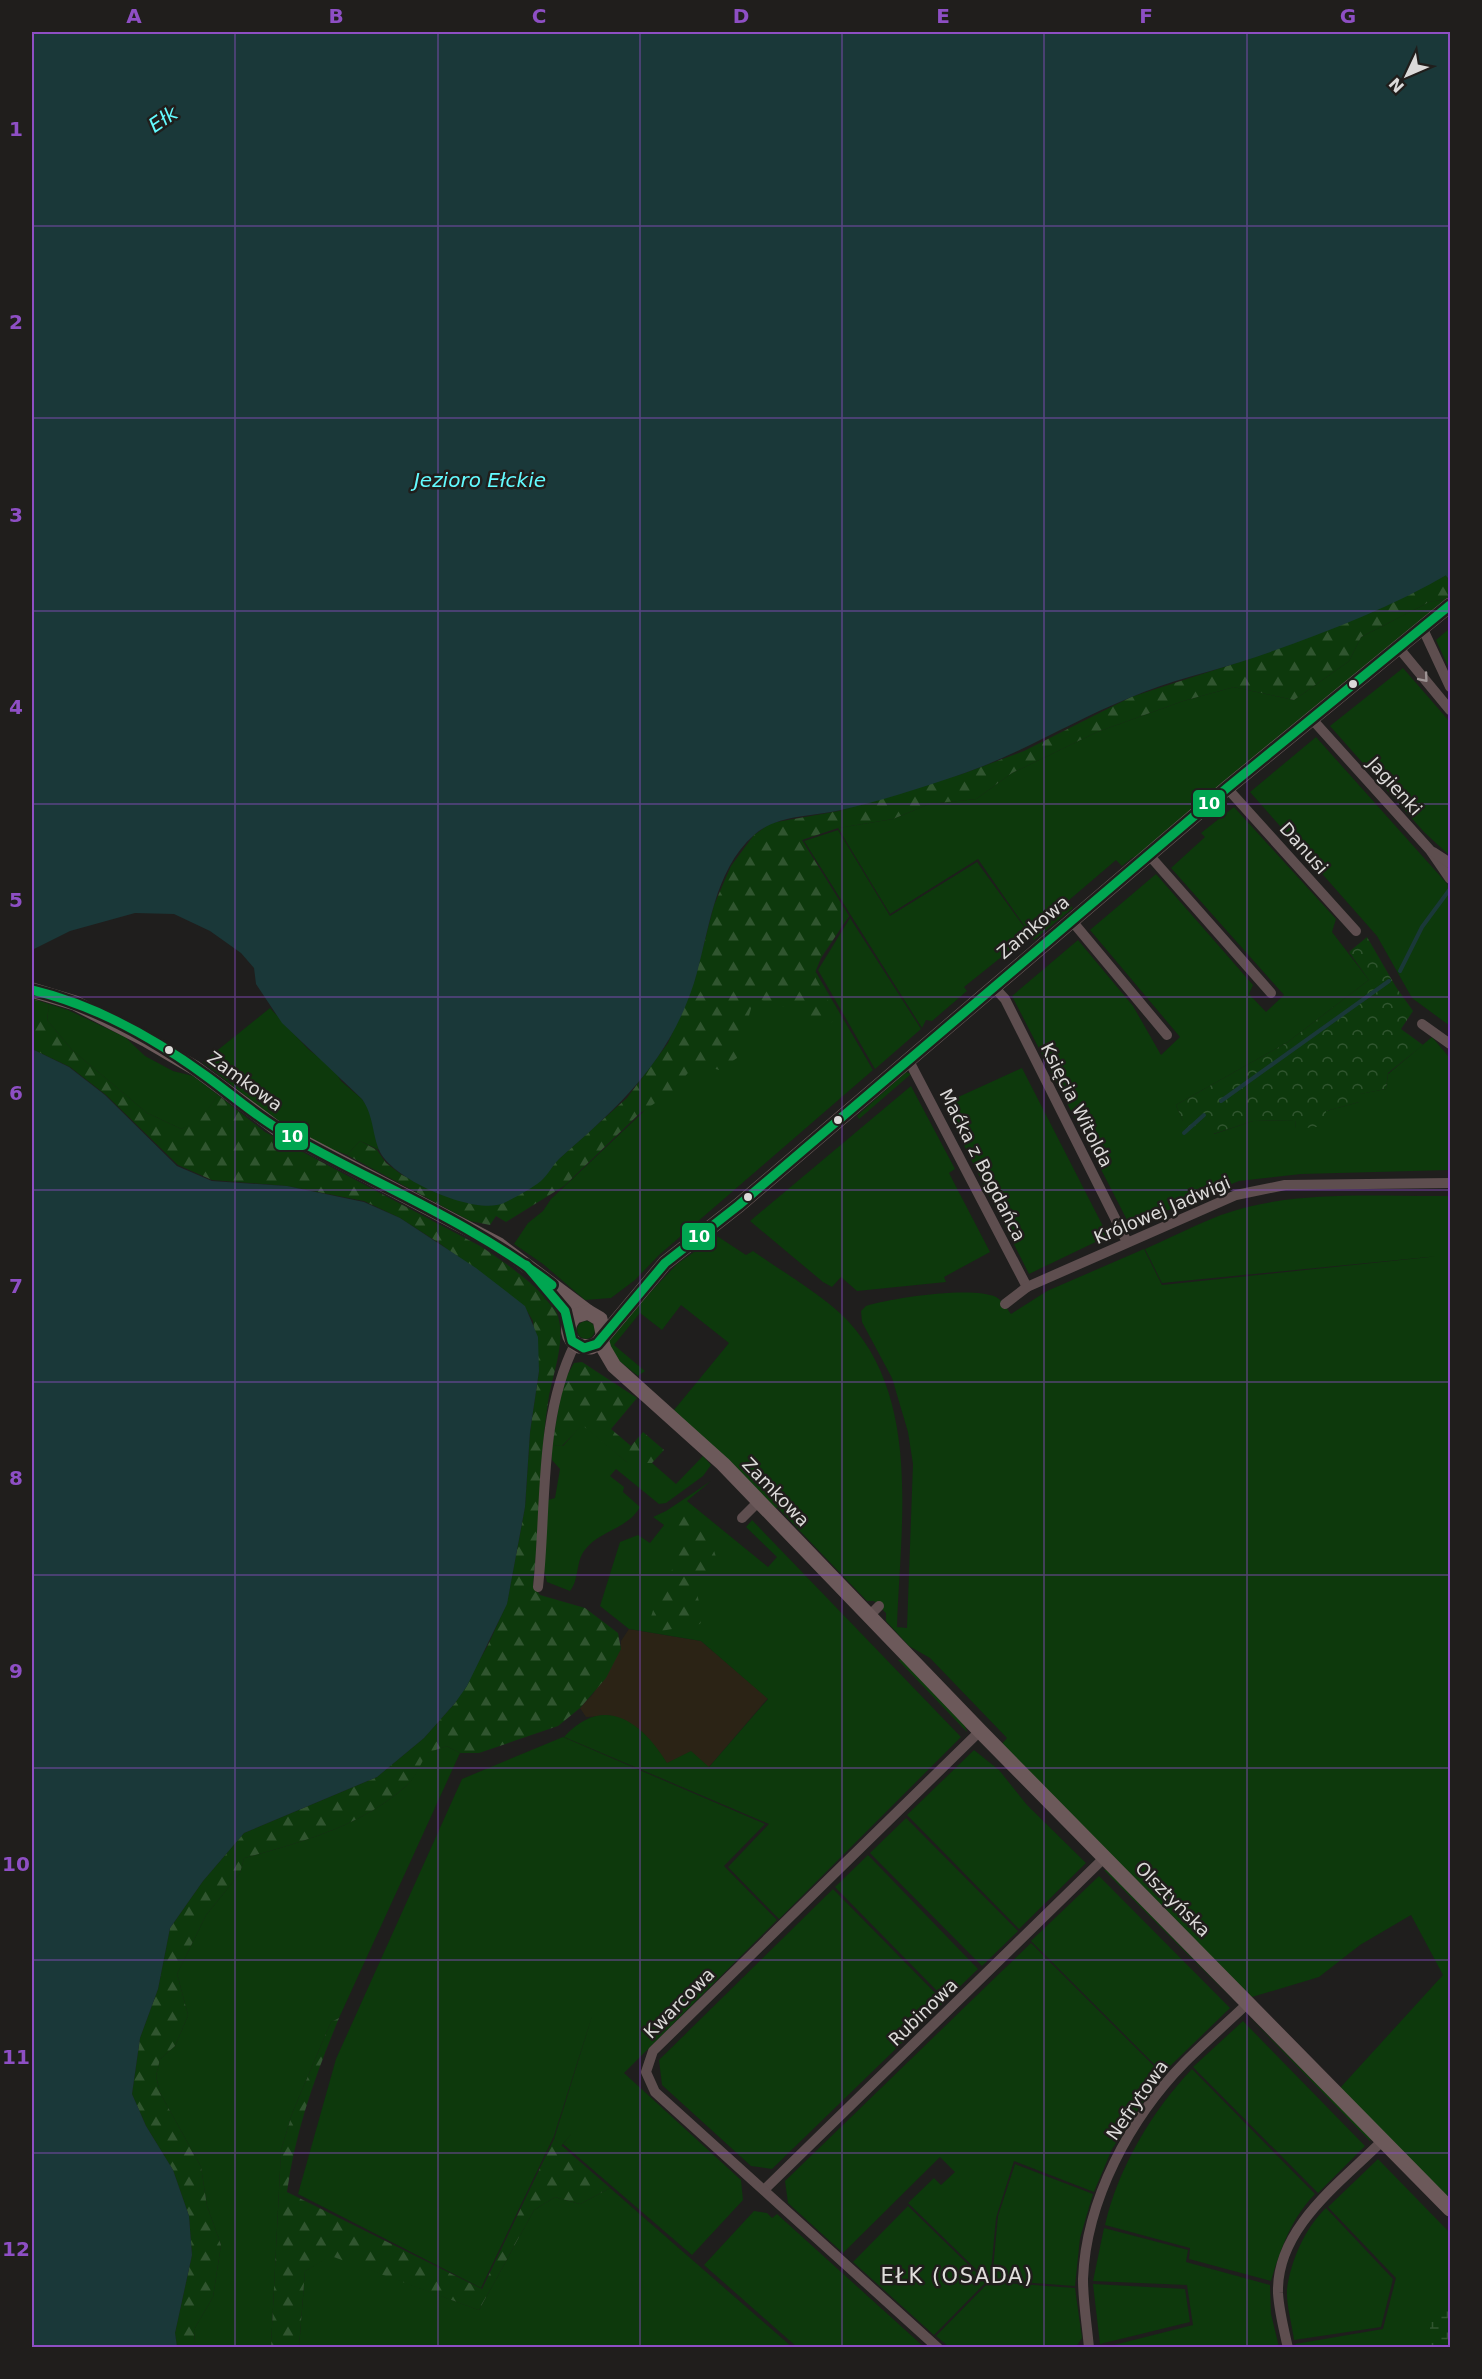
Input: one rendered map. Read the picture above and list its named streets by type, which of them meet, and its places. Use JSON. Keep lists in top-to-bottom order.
{
  "streets": {
    "street": [
      "Jagienki",
      "Danusi",
      "Zamkowa",
      "Księcia Witolda",
      "Maćka z Bogdańca",
      "Królowej Jadwigi",
      "Olsztyńska",
      "Kwarcowa",
      "Rubinowa",
      "Nefrytowa"
    ]
  },
  "crossings": [
    ["Jagienki", "Zamkowa"],
    ["Danusi", "Zamkowa"],
    ["Zamkowa", "Księcia Witolda"],
    ["Zamkowa", "Maćka z Bogdańca"],
    ["Zamkowa", "Olsztyńska"],
    ["Księcia Witolda", "Królowej Jadwigi"],
    ["Maćka z Bogdańca", "Królowej Jadwigi"],
    ["Olsztyńska", "Kwarcowa"],
    ["Olsztyńska", "Rubinowa"],
    ["Olsztyńska", "Nefrytowa"],
    ["Kwarcowa", "Rubinowa"]
  ],
  "districts": ["EŁK (OSADA)"],
  "water": ["Ełk", "Jezioro Ełckie"],
  "lines": ["transit line 10"],
  "north": "bottom left",
  "grid": {
    "columns": [
      "A",
      "B",
      "C",
      "D",
      "E",
      "F",
      "G"
    ],
    "rows": [
      "1",
      "2",
      "3",
      "4",
      "5",
      "6",
      "7",
      "8",
      "9",
      "10",
      "11",
      "12"
    ]
  }
}
